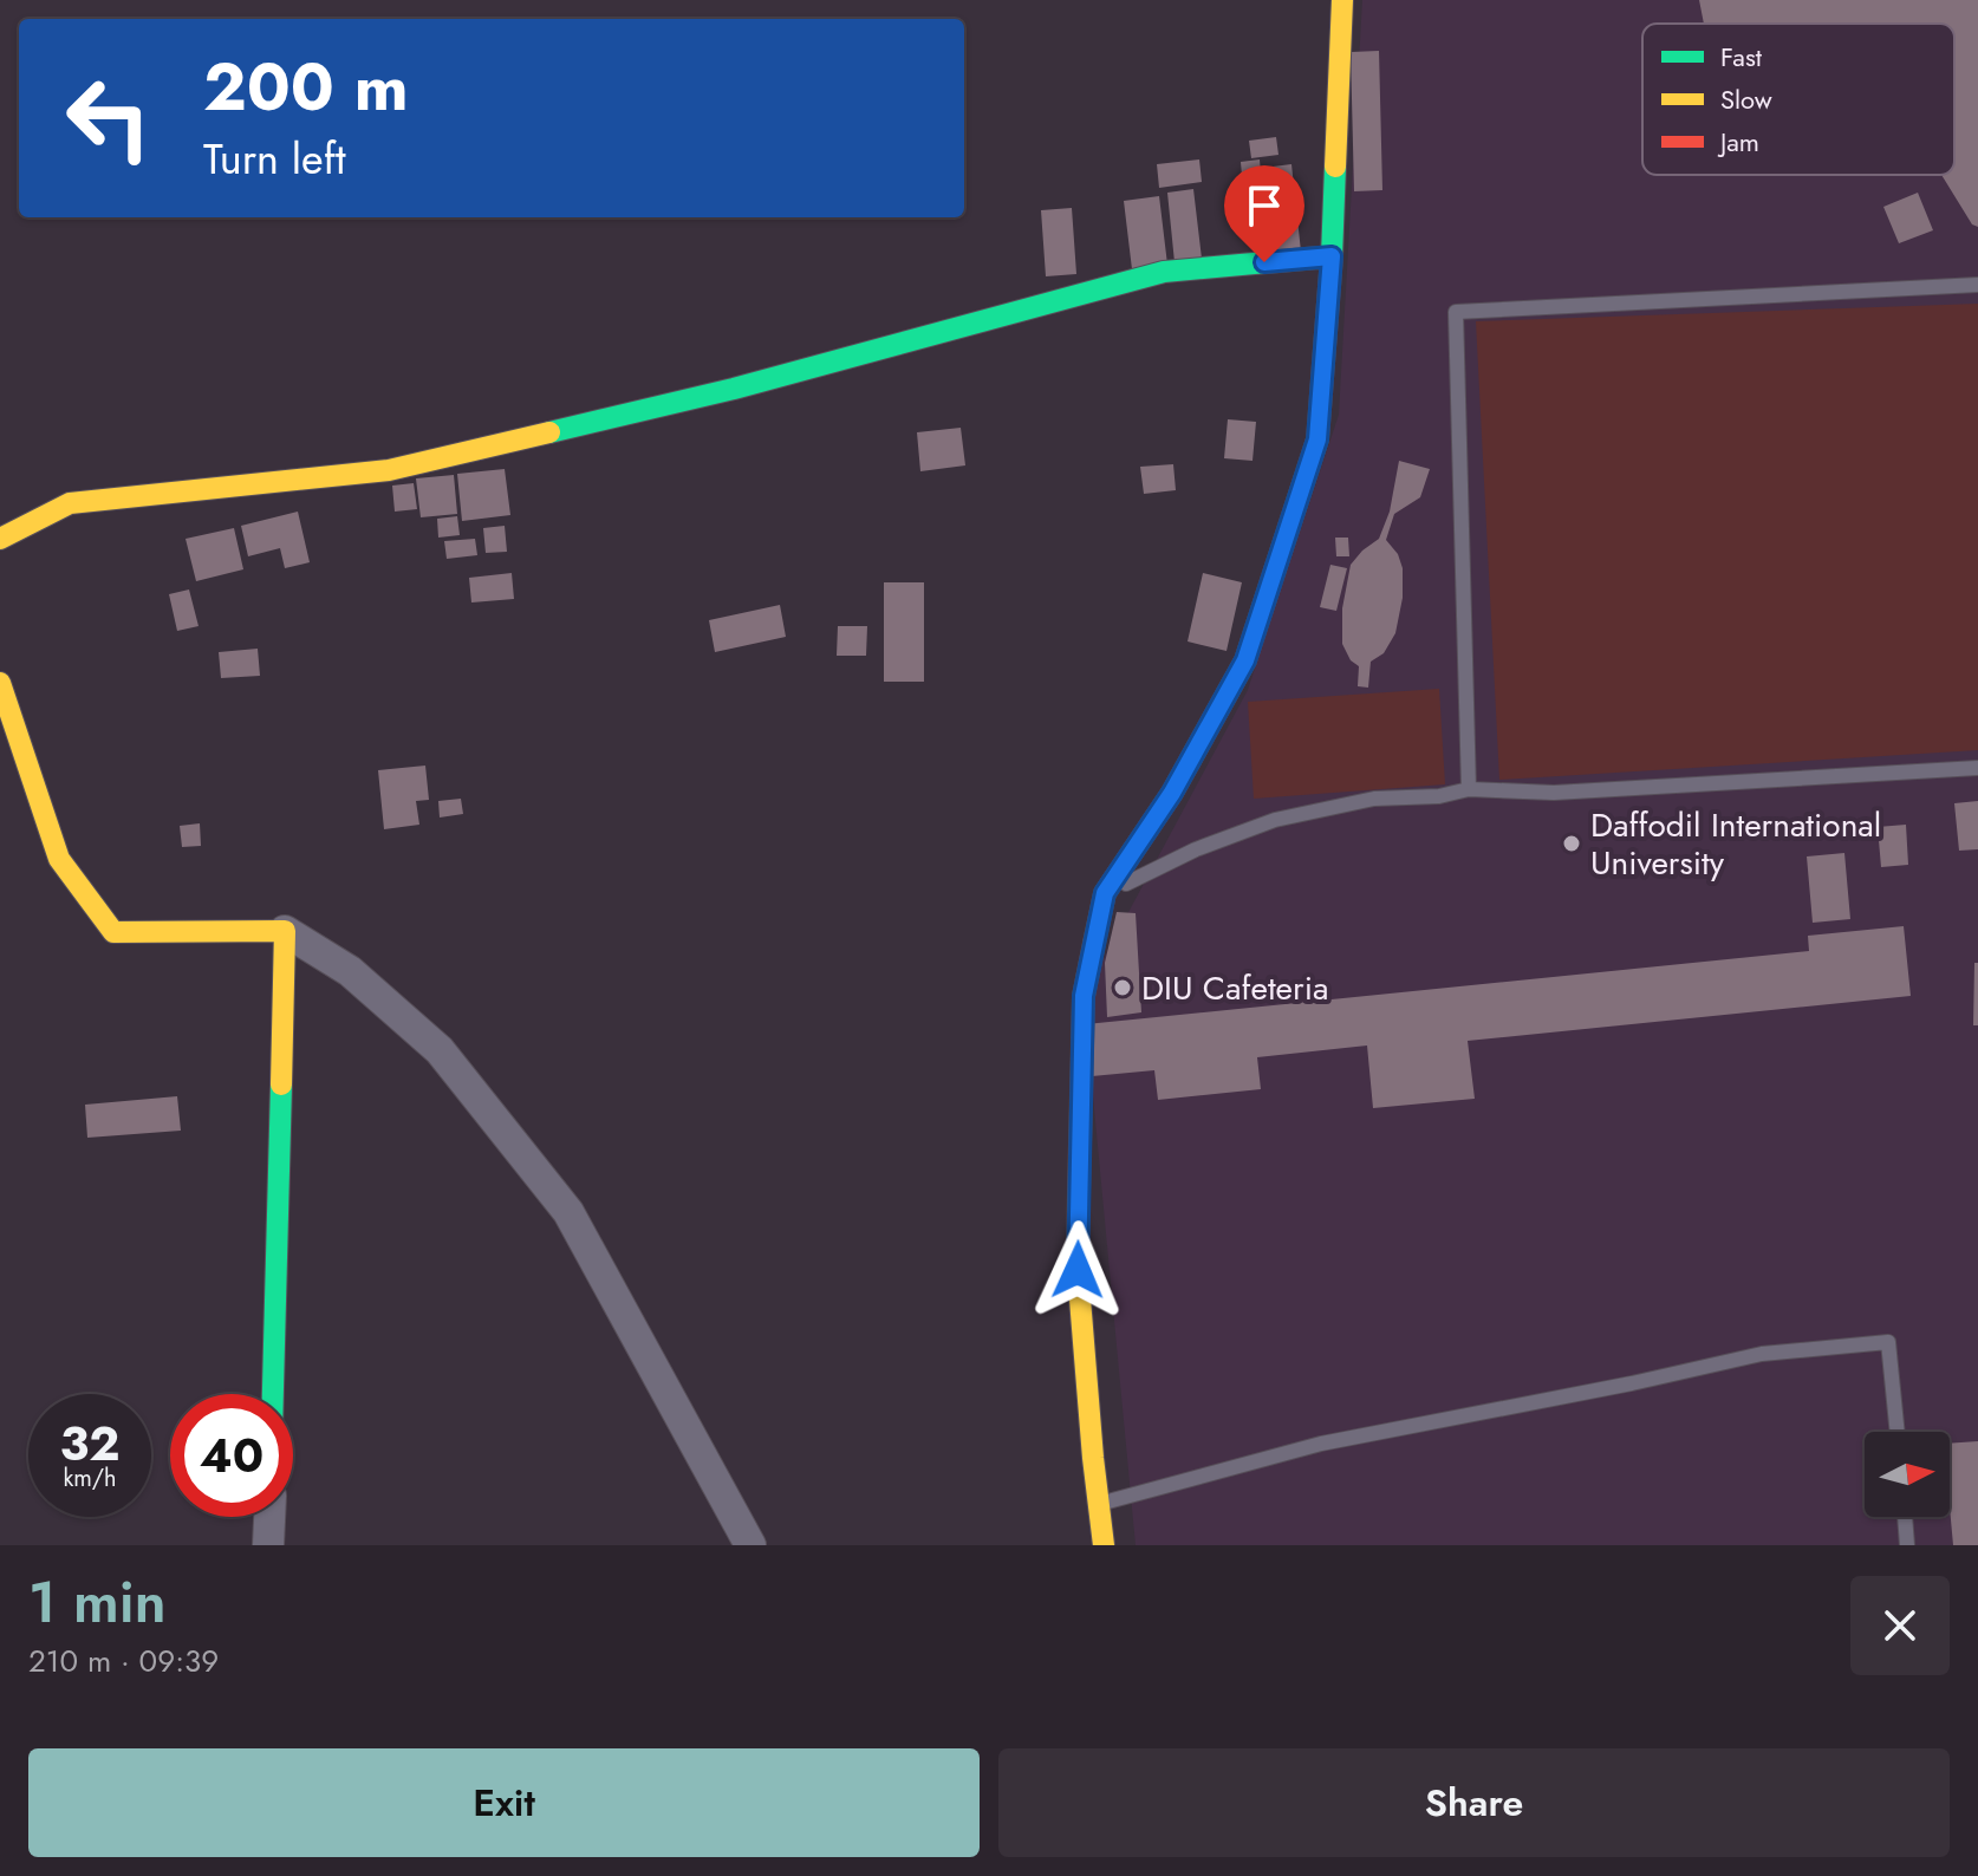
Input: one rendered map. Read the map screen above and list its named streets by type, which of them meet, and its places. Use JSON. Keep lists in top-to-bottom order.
{
  "places": ["Daffodil International University", "DIU Cafeteria"],
  "legend": ["Fast", "Slow", "Jam"],
  "north": "right",
  "page": {
    "turn": ["200 m", "Turn left"],
    "speed": "32 km/h",
    "limit": "40",
    "heading": ["1 min", "210 m · 09:39"],
    "buttons": ["Exit", "Share"]
  }
}
